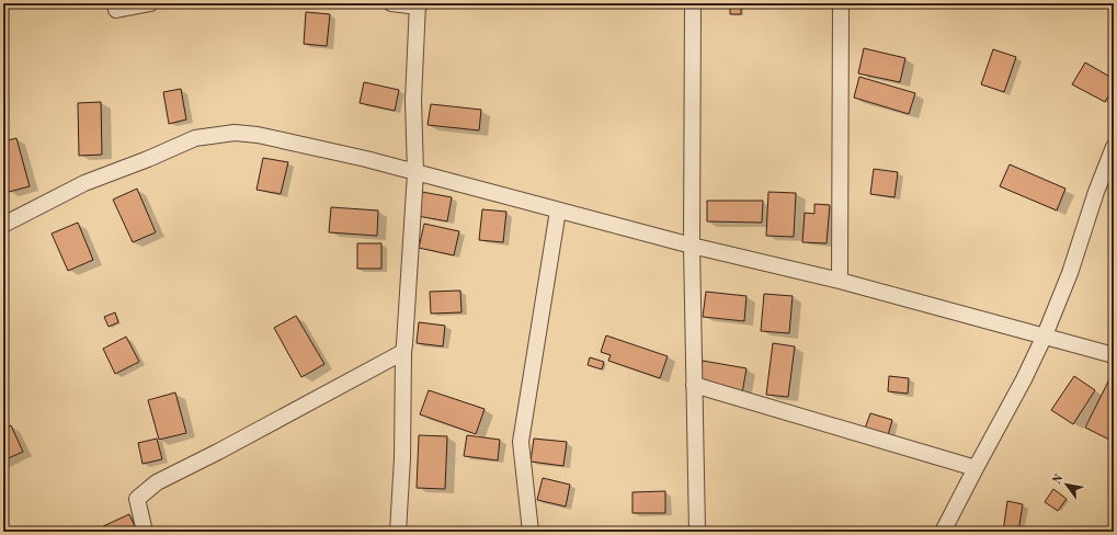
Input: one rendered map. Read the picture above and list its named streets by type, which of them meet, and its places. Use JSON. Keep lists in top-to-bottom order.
{
  "north": "top left"
}
